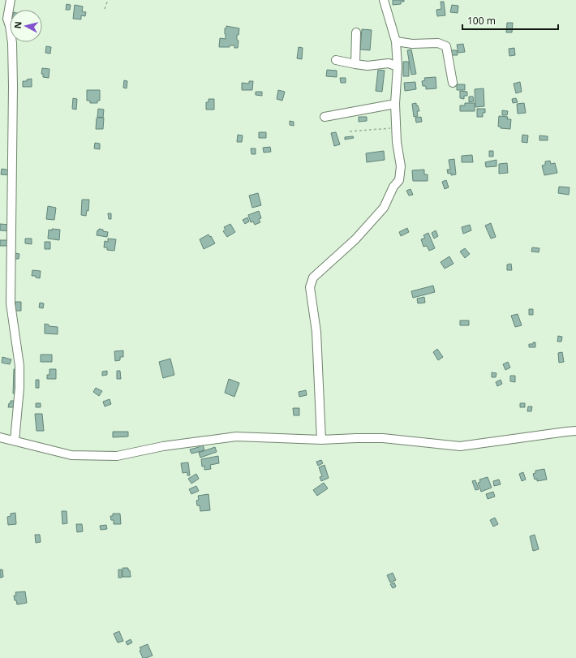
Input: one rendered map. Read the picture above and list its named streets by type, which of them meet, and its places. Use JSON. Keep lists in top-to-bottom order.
{
  "scale_bar": "100 m",
  "north": "left"
}
